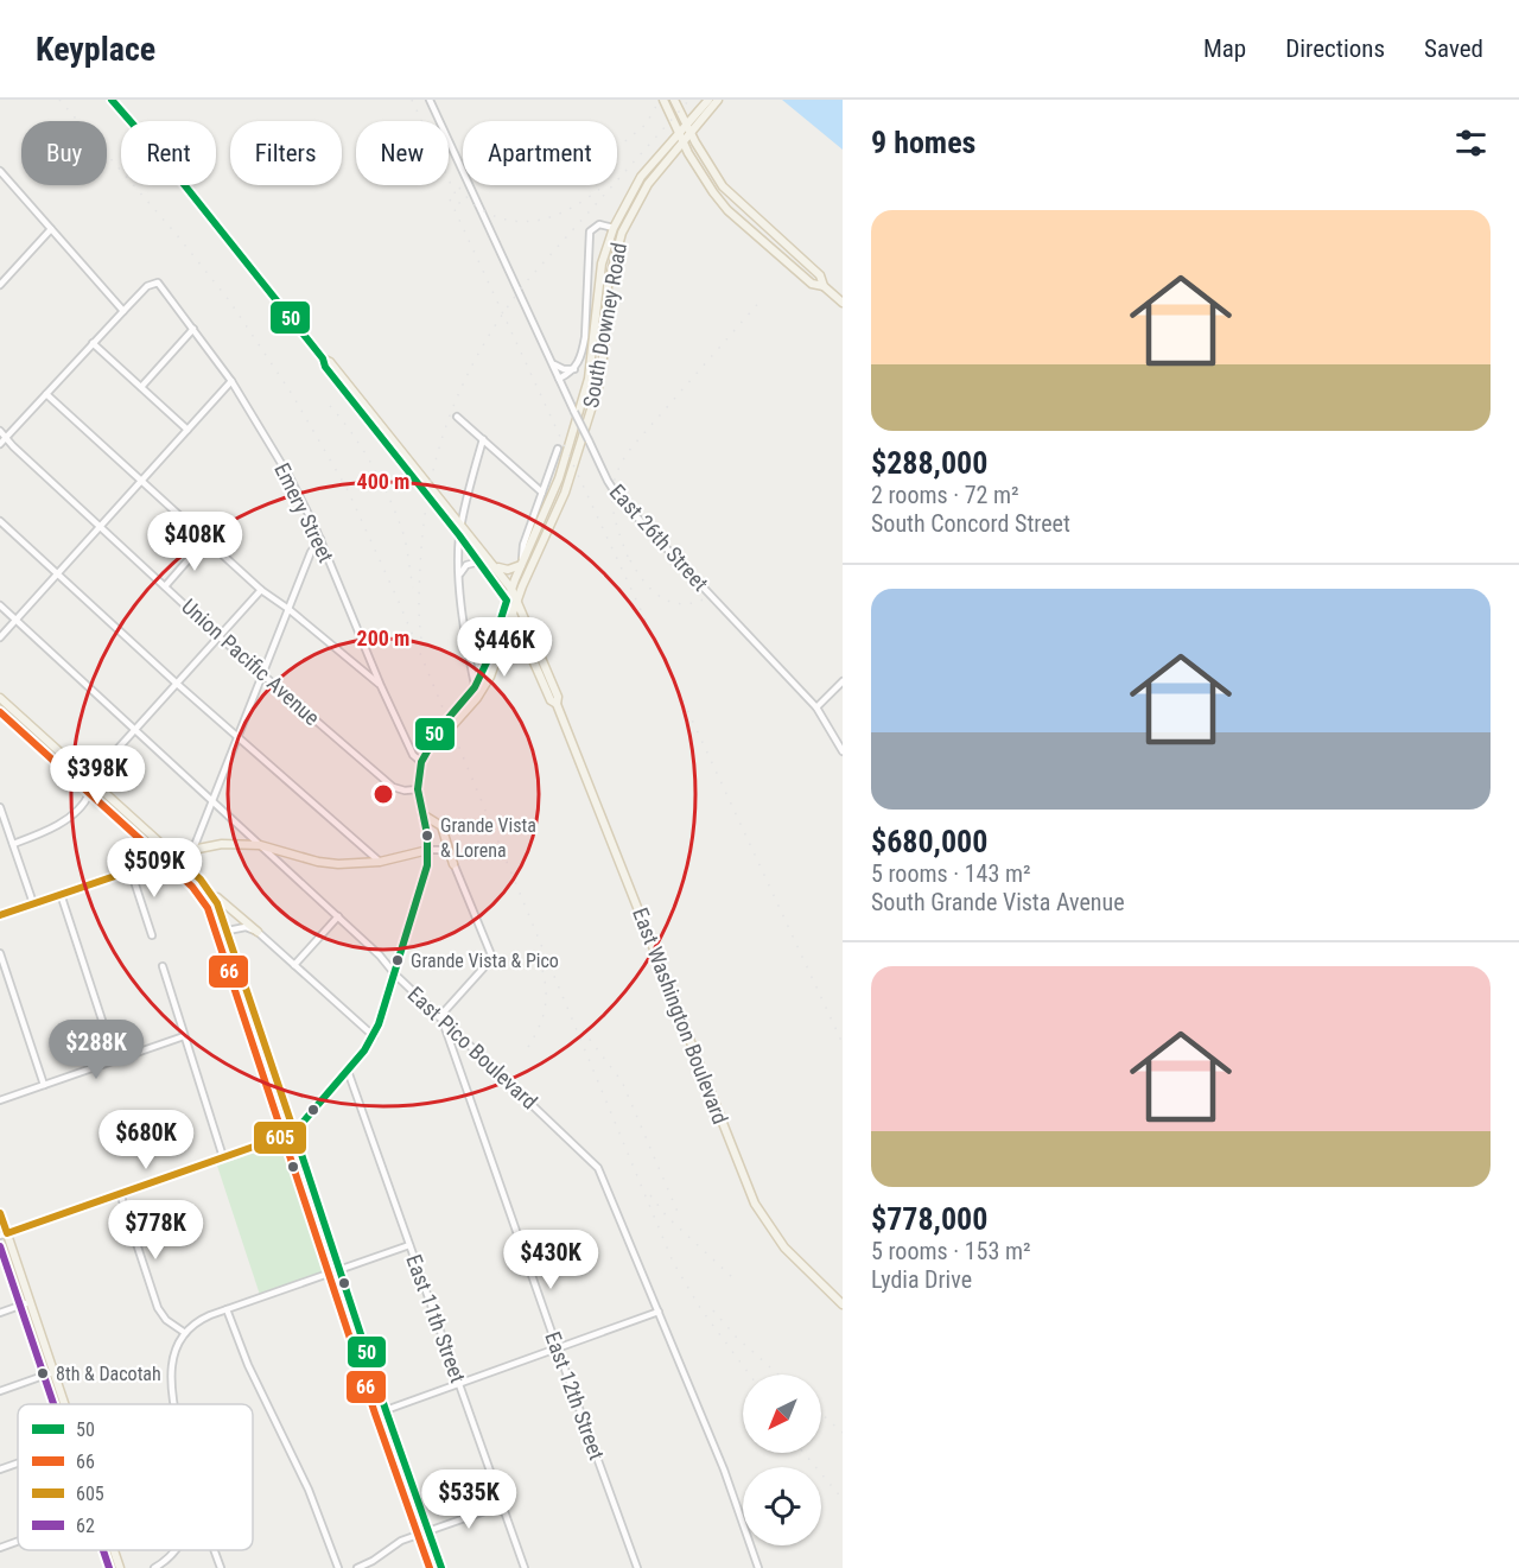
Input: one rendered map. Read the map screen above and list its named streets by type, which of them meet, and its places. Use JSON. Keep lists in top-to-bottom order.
{
  "streets": {
    "main road": ["South Downey Road", "East Washington Boulevard"],
    "street": [
      "Emery Street",
      "East 26th Street",
      "Union Pacific Avenue",
      "East Pico Boulevard",
      "East 11th Street",
      "East 12th Street"
    ]
  },
  "crossings": [
    ["South Downey Road", "East 26th Street"],
    ["South Downey Road", "East Washington Boulevard"],
    ["East Pico Boulevard", "East 12th Street"]
  ],
  "places": ["Grande Vista & Lorena", "Grande Vista & Pico", "8th & Dacotah"],
  "lines": [
    "transit line 50",
    "transit line 66",
    "transit line 605",
    "transit line 62"
  ],
  "legend": [
    "50",
    "66",
    "605",
    "62"
  ],
  "north": "bottom left",
  "page": {
    "header": "Keyplace",
    "nav": ["Map", "Directions", "Saved"],
    "heading": "9 homes",
    "chip": [
      "Buy",
      "Rent",
      "Filters",
      "New",
      "Apartment"
    ],
    "list": [
      {
        "name": "$288,000",
        "note": "2 rooms · 72 m² · South Concord Street"
      },
      {
        "name": "$680,000",
        "note": "5 rooms · 143 m² · South Grande Vista Avenue"
      },
      {
        "name": "$778,000",
        "note": "5 rooms · 153 m² · Lydia Drive"
      }
    ],
    "price": [
      "$408K",
      "$446K",
      "$398K",
      "$509K",
      "$288K",
      "$680K",
      "$778K",
      "$430K",
      "$535K"
    ]
  },
  "rings": ["400 m", "200 m"]
}
